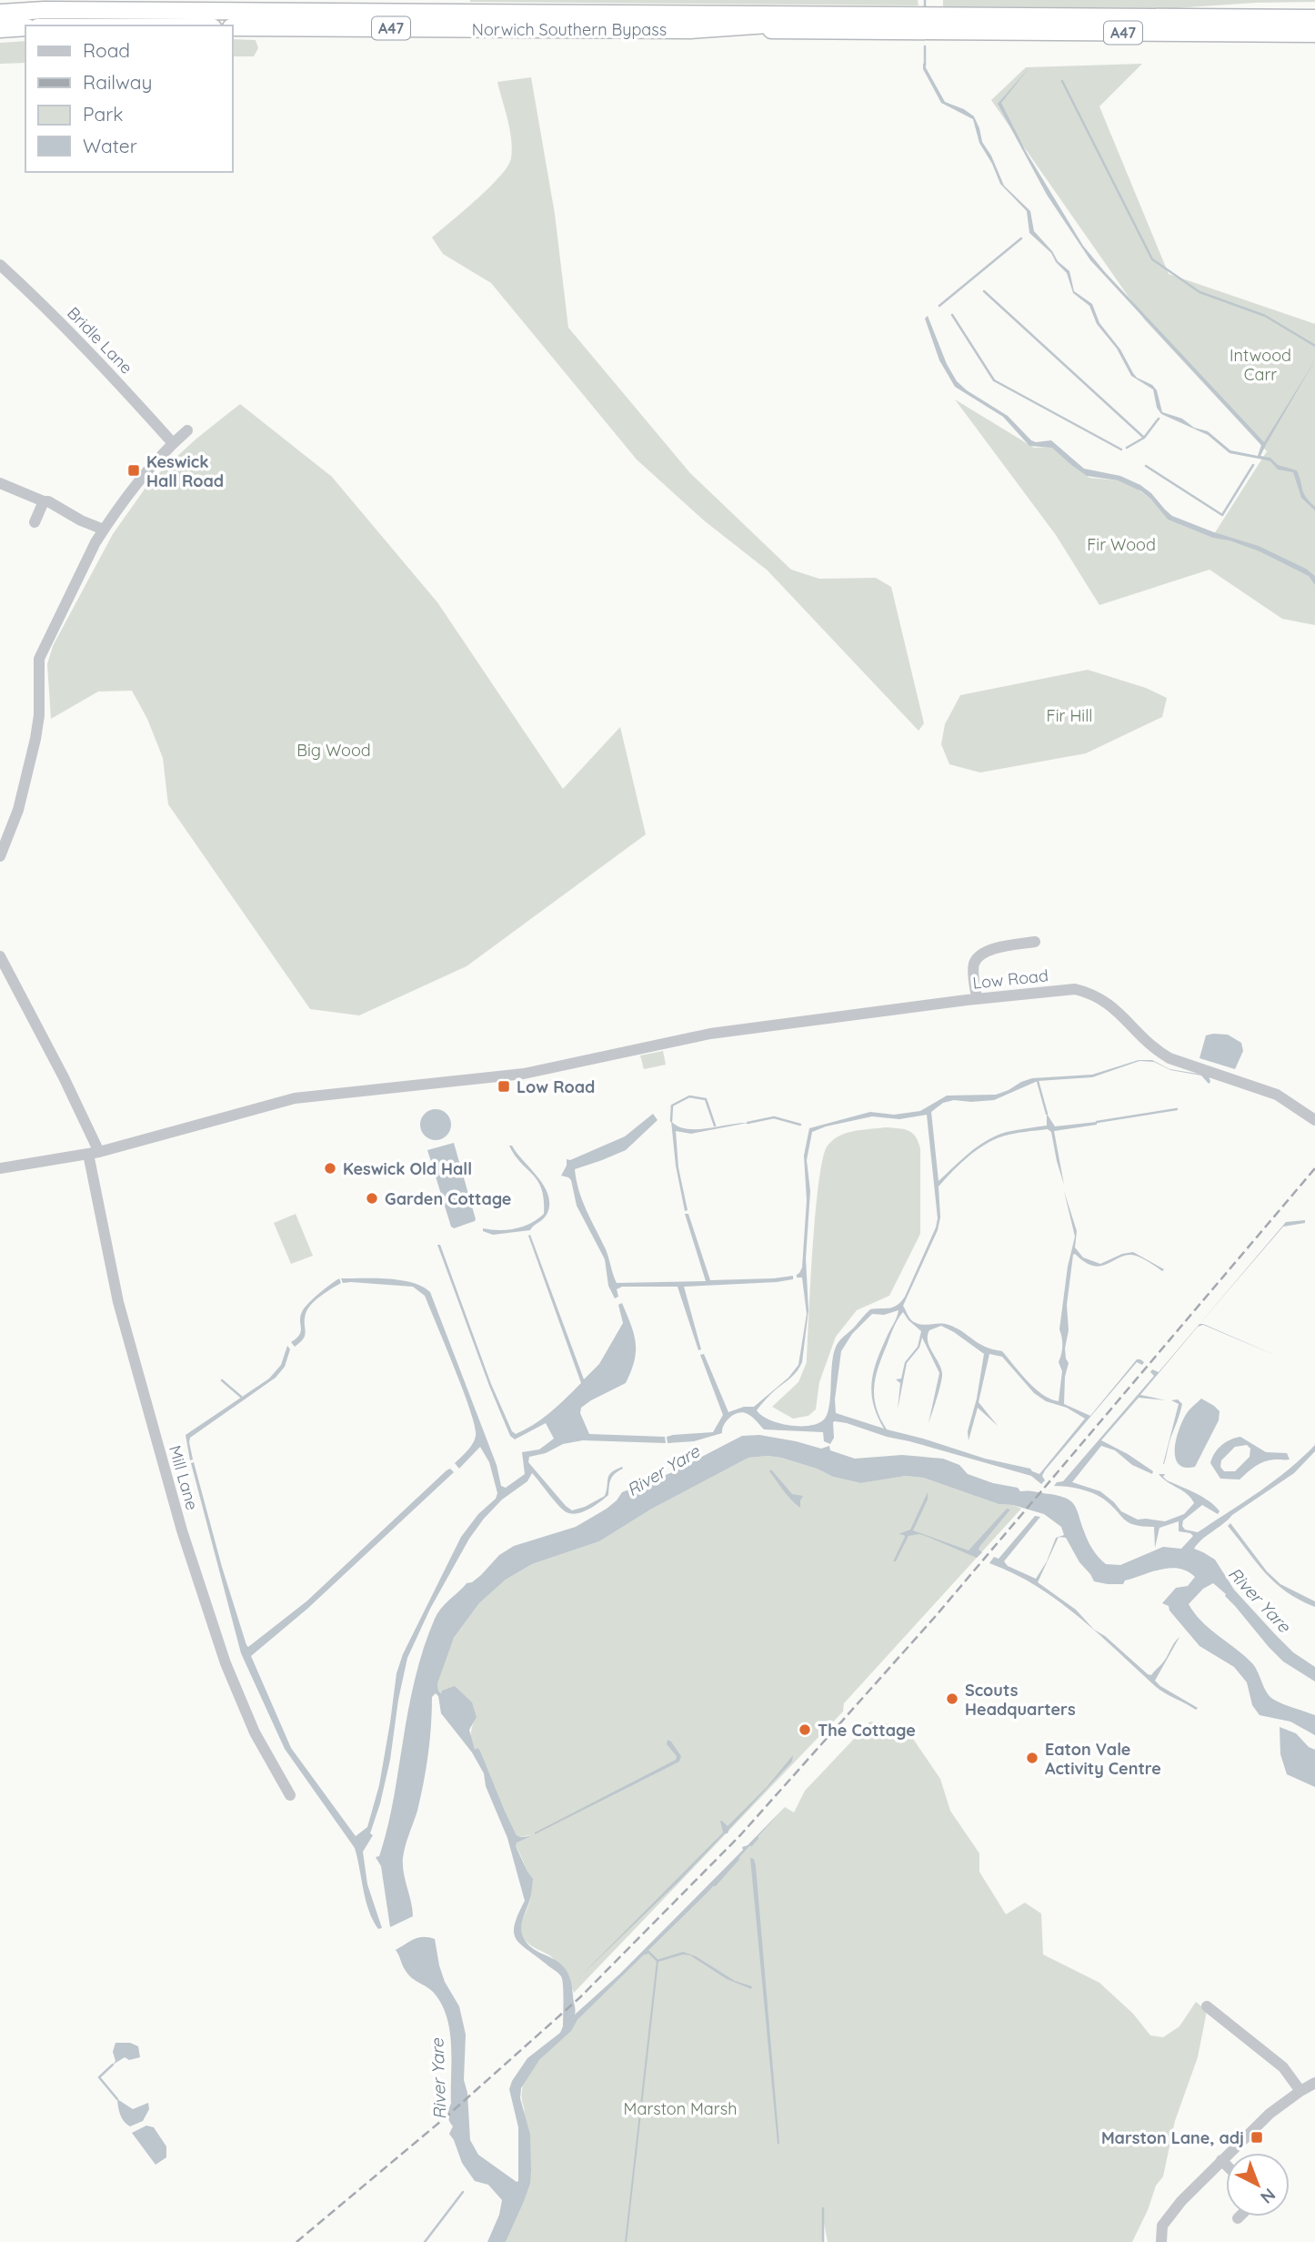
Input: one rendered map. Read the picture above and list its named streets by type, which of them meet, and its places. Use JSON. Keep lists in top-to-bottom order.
{
  "streets": {
    "highway": ["A47", "Norwich Southern Bypass"],
    "street": ["Bridle Lane", "Low Road", "Mill Lane"]
  },
  "crossings": [
    ["A47", "Norwich Southern Bypass"],
    ["Low Road", "Mill Lane"]
  ],
  "water": ["River Yare"],
  "parks": [
    "Intwood Carr",
    "Fir Wood",
    "Fir Hill",
    "Big Wood",
    "Marston Marsh"
  ],
  "places": {
    "transit": ["Keswick Hall Road", "Low Road", "Marston Lane, adj"],
    "other": [
      "Keswick Old Hall",
      "Garden Cottage",
      "Scouts Headquarters",
      "The Cottage",
      "Eaton Vale Activity Centre"
    ]
  },
  "legend": [
    "Road",
    "Railway",
    "Park",
    "Water"
  ],
  "north": "bottom right"
}
